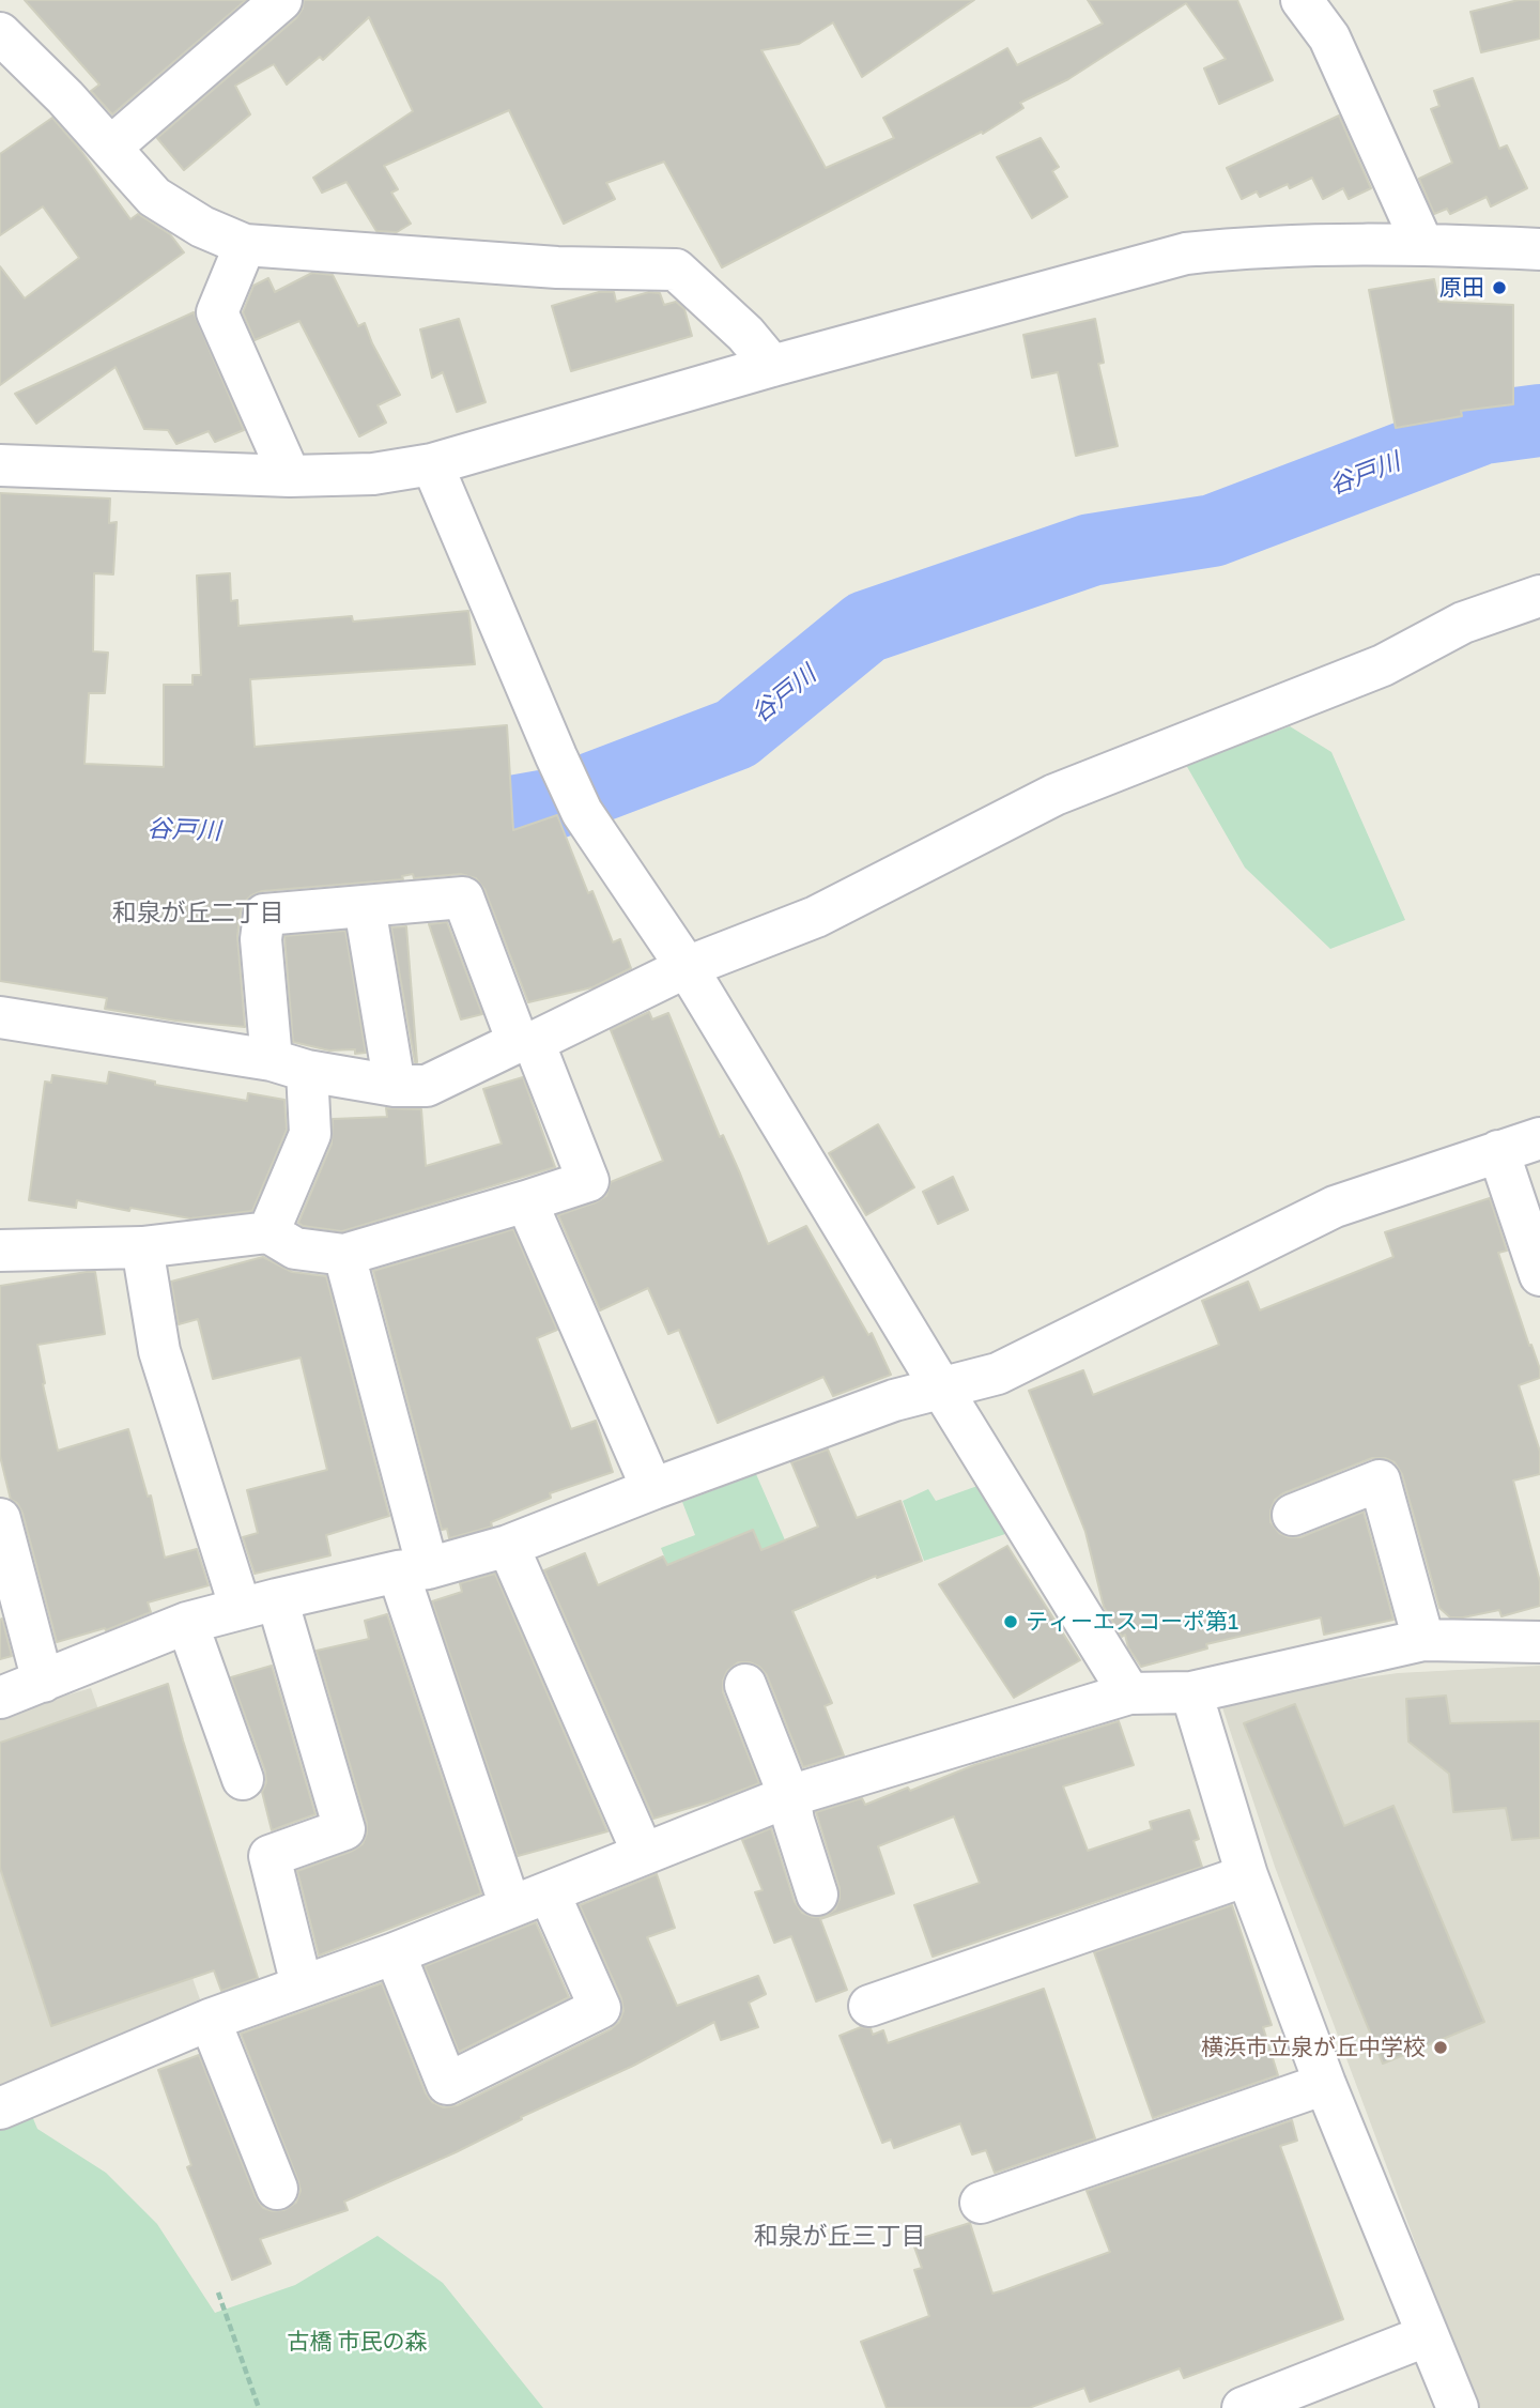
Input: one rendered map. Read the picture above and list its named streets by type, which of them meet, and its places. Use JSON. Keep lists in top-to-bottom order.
{
  "districts": ["和泉が丘二丁目", "和泉が丘三丁目"],
  "water": ["谷戸川"],
  "parks": ["古橋 市民の森"],
  "places": ["原田", "ティーエスコーポ第1", "横浜市立泉が丘中学校"]
}
